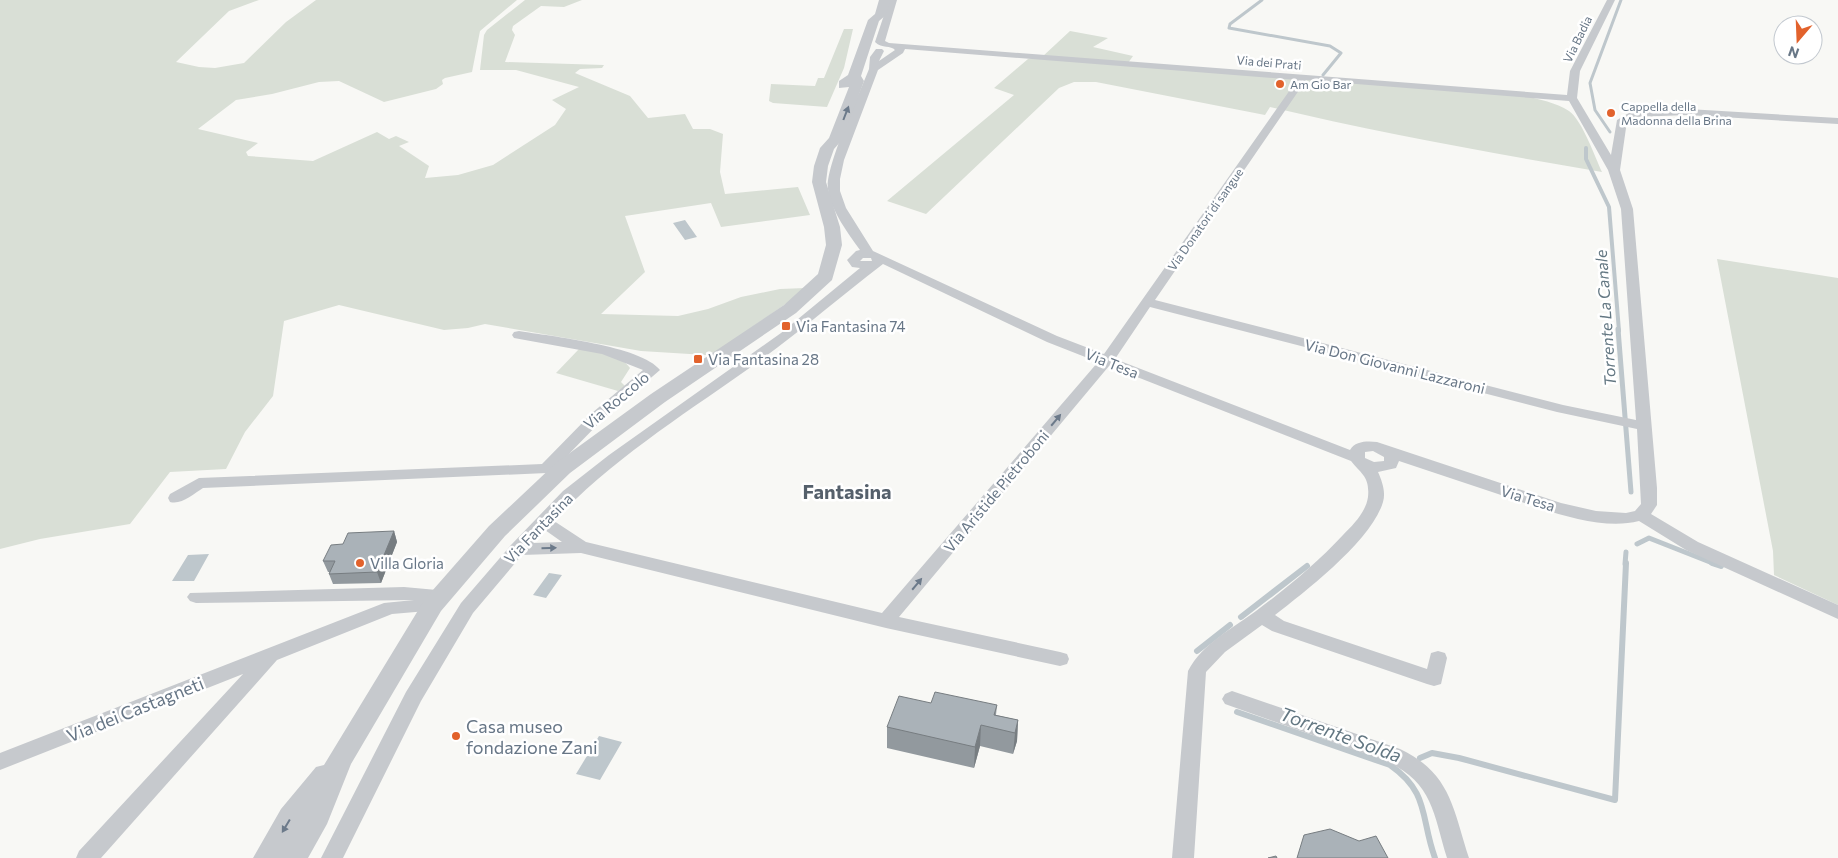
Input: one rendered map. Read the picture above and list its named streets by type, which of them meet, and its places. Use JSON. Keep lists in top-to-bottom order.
{
  "streets": {
    "street": [
      "Via Badia",
      "Via dei Prati",
      "Via Donatori di sangue",
      "Via Tesa",
      "Via Don Giovanni Lazzaroni",
      "Via Roccolo",
      "Via Aristide Pietroboni",
      "Via Fantasina",
      "Via dei Castagneti"
    ]
  },
  "crossings": [
    ["Via Badia", "Via dei Prati"],
    ["Via dei Prati", "Via Donatori di sangue"],
    ["Via dei Prati", "Via Fantasina"],
    ["Via Donatori di sangue", "Via Tesa"],
    ["Via Donatori di sangue", "Via Don Giovanni Lazzaroni"],
    ["Via Donatori di sangue", "Via Aristide Pietroboni"],
    ["Via Tesa", "Via Aristide Pietroboni"],
    ["Via Tesa", "Via Fantasina"],
    ["Via Roccolo", "Via Fantasina"],
    ["Via Fantasina", "Via dei Castagneti"]
  ],
  "one_way": ["Via Aristide Pietroboni"],
  "districts": ["Fantasina"],
  "water": ["Torrente La Canale", "Torrente Solda"],
  "places": {
    "other": [
      "Am Gio Bar",
      "Cappella della Madonna della Brina",
      "Villa Gloria",
      "Casa museo fondazione Zani"
    ],
    "transit": ["Via Fantasina 74", "Via Fantasina 28"]
  },
  "north": "bottom"
}
